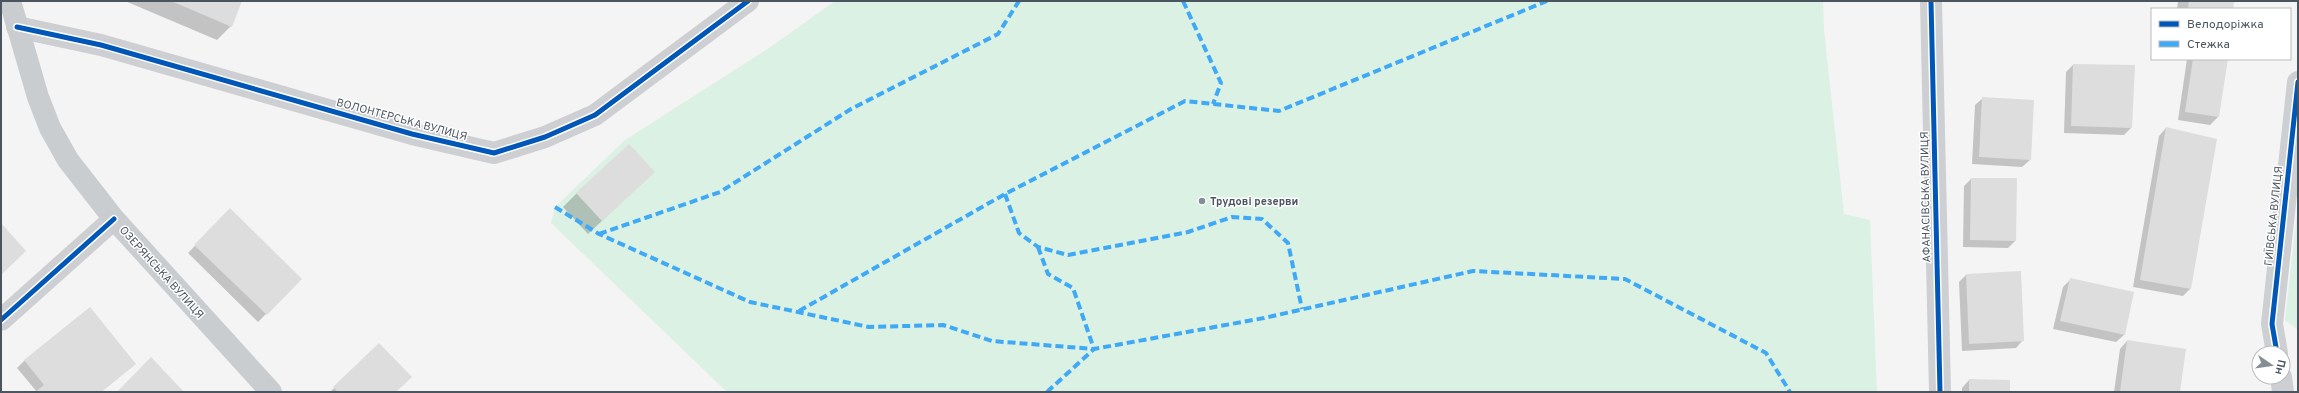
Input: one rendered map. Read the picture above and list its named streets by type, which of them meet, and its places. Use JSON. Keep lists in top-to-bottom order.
{
  "streets": {
    "main road": ["ОЗЕРЯНСЬКА ВУЛИЦЯ"],
    "street": ["ВОЛОНТЕРСЬКА ВУЛИЦЯ", "АФАНАСІВСЬКА ВУЛИЦЯ", "ГИЇВСЬКА ВУЛИЦЯ"]
  },
  "crossings": [
    ["ВОЛОНТЕРСЬКА ВУЛИЦЯ", "ОЗЕРЯНСЬКА ВУЛИЦЯ"]
  ],
  "places": ["Трудові резерви"],
  "legend": ["Велодоріжка", "Стежка"],
  "north": "right"
}
